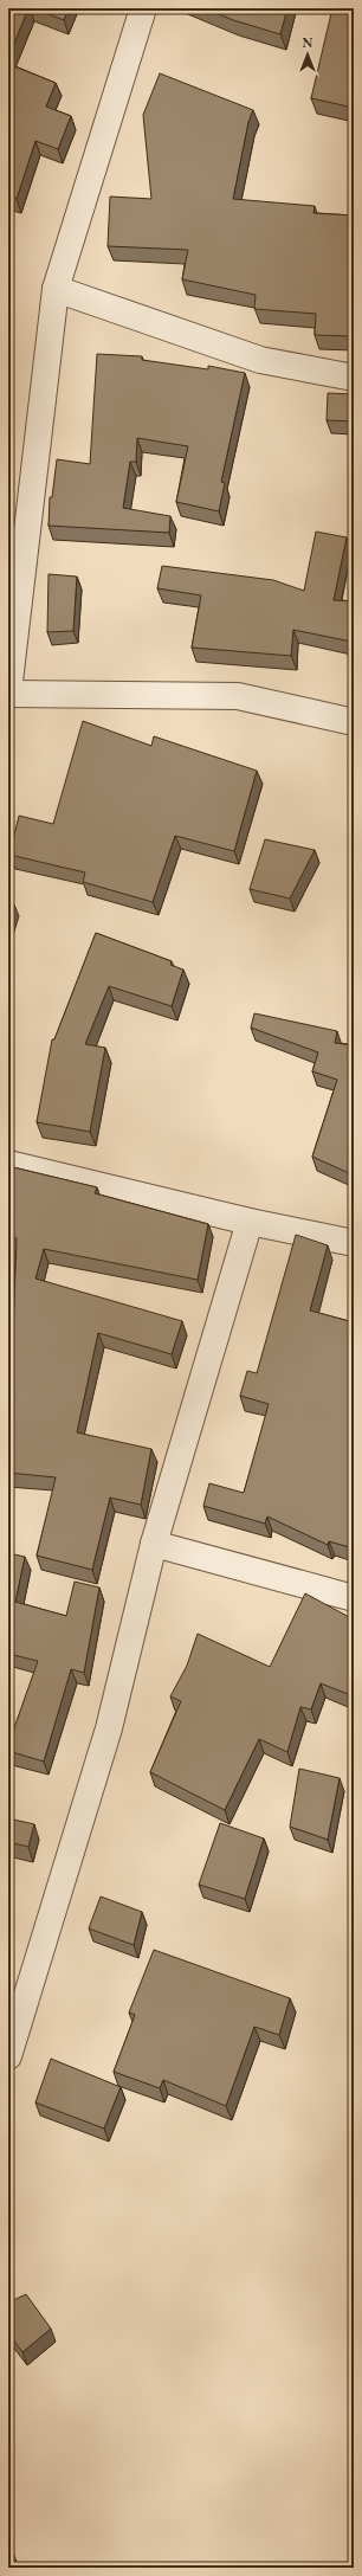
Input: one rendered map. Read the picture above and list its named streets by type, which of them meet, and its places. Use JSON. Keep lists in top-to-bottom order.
{
  "north": "top"
}
